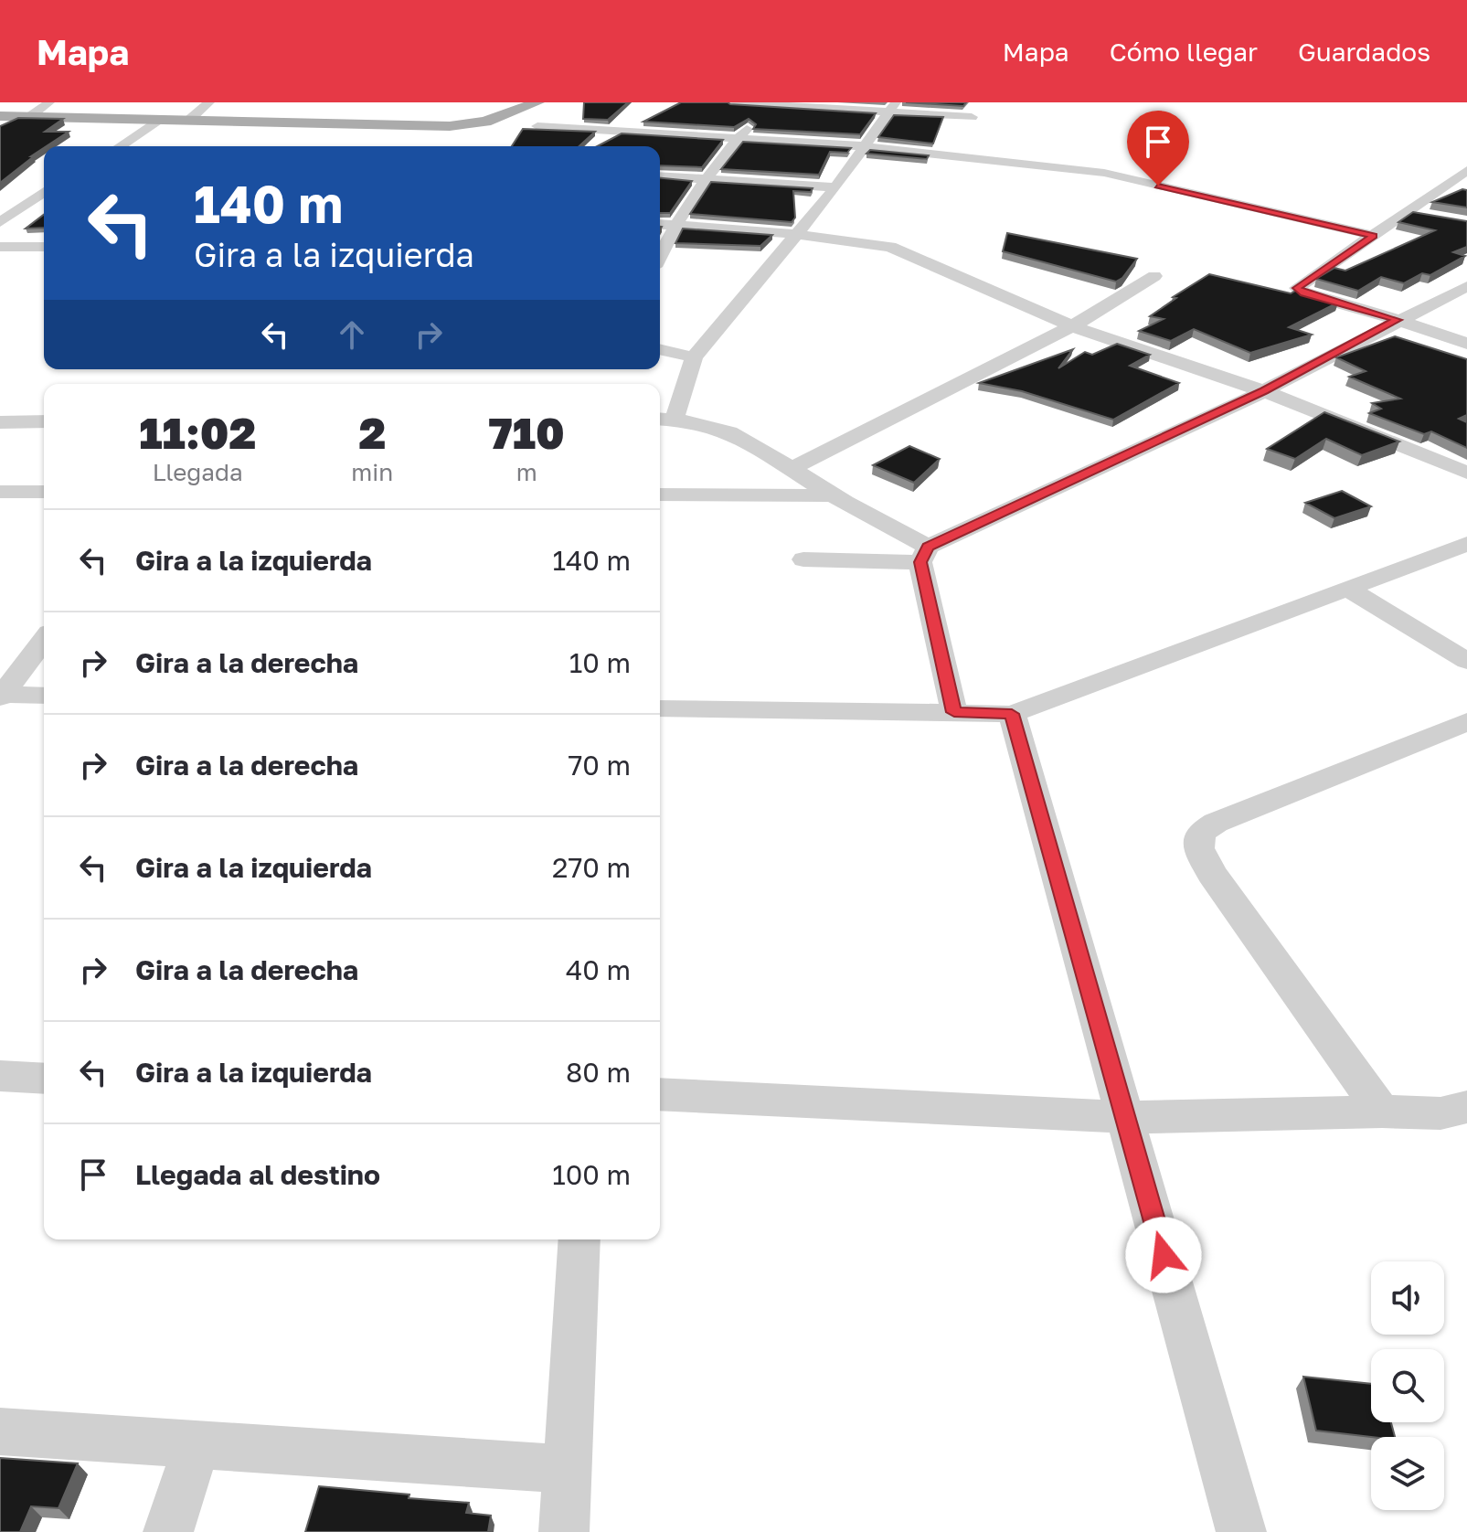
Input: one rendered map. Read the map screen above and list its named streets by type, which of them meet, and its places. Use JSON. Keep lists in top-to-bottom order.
{
  "page": {
    "header": "Mapa",
    "nav": ["Mapa", "Cómo llegar", "Guardados"],
    "turn": ["140 m", "Gira a la izquierda"],
    "eta": [
      "11:02",
      "Llegada",
      "2",
      "min",
      "710",
      "m"
    ],
    "list": [
      {
        "name": "Gira a la izquierda",
        "value": "140 m"
      },
      {
        "name": "Gira a la derecha",
        "value": "10 m"
      },
      {
        "name": "Gira a la derecha",
        "value": "70 m"
      },
      {
        "name": "Gira a la izquierda",
        "value": "270 m"
      },
      {
        "name": "Gira a la derecha",
        "value": "40 m"
      },
      {
        "name": "Gira a la izquierda",
        "value": "80 m"
      },
      {
        "name": "Llegada al destino",
        "value": "100 m"
      }
    ]
  }
}
